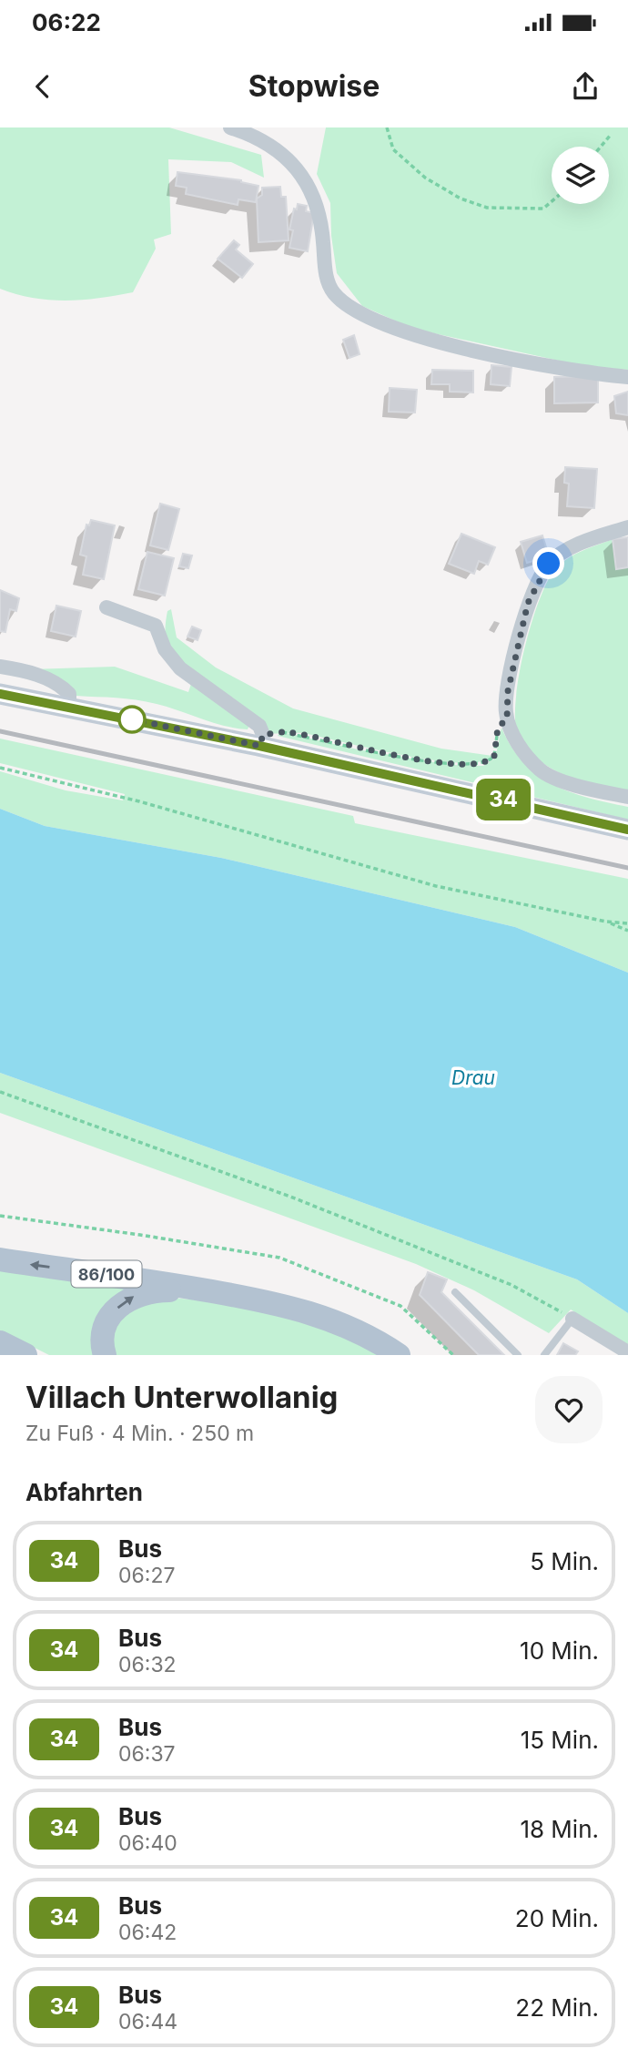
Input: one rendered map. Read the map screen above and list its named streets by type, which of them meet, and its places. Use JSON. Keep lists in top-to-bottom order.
{
  "streets": {
    "main road": ["86/100"]
  },
  "water": ["Drau"],
  "lines": ["bus line 34"],
  "page": {
    "status": "06:22",
    "header": "Stopwise",
    "on_map": "34",
    "heading": [
      ["Villach Unterwollanig", "Zu Fuß · 4 Min. · 250 m"],
      "Abfahrten"
    ],
    "list": [
      {
        "mark": "34",
        "name": "Bus",
        "note": "06:27",
        "value": "5 Min."
      },
      {
        "mark": "34",
        "name": "Bus",
        "note": "06:32",
        "value": "10 Min."
      },
      {
        "mark": "34",
        "name": "Bus",
        "note": "06:37",
        "value": "15 Min."
      },
      {
        "mark": "34",
        "name": "Bus",
        "note": "06:40",
        "value": "18 Min."
      },
      {
        "mark": "34",
        "name": "Bus",
        "note": "06:42",
        "value": "20 Min."
      },
      {
        "mark": "34",
        "name": "Bus",
        "note": "06:44",
        "value": "22 Min."
      }
    ]
  }
}
